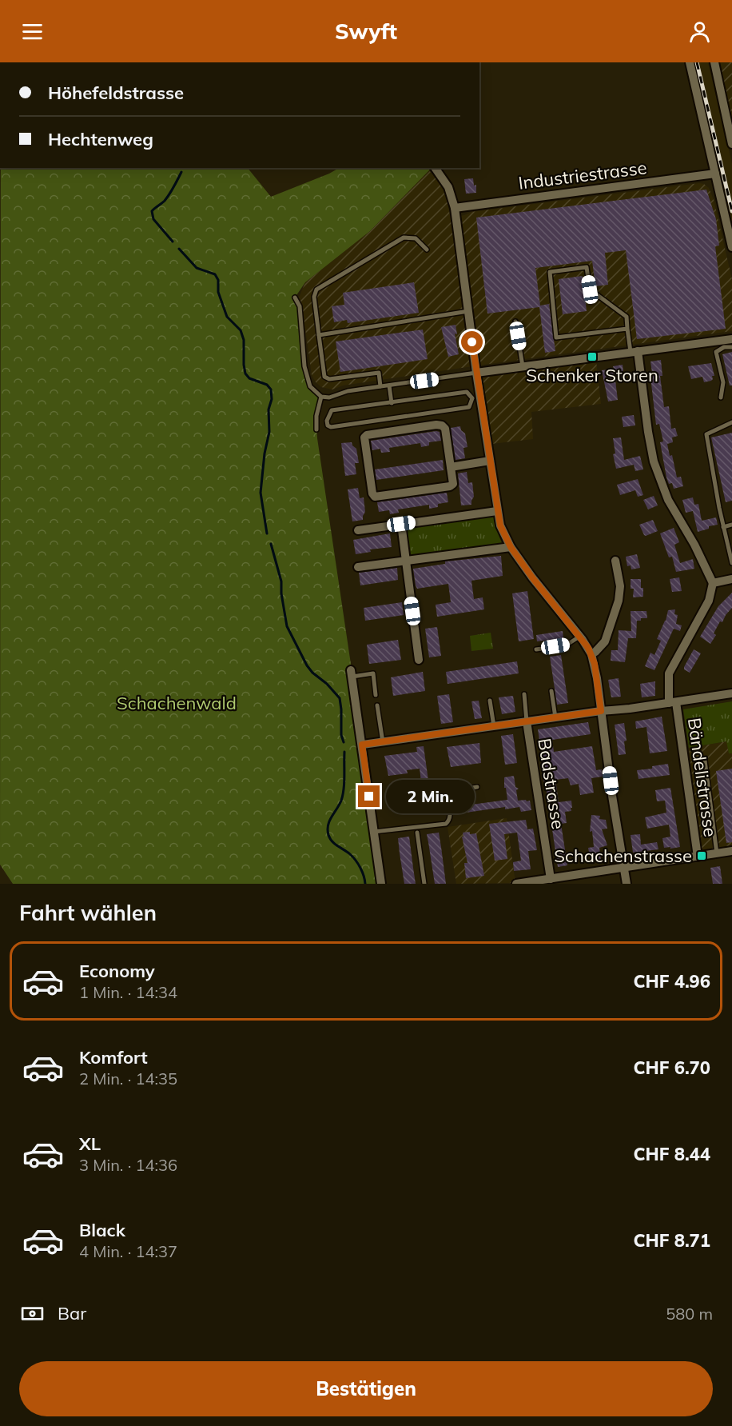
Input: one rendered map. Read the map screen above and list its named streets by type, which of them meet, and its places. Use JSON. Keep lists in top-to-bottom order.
{
  "streets": {
    "street": ["Industriestrasse", "Bändelistrasse", "Badstrasse"]
  },
  "parks": ["Schachenwald"],
  "places": {
    "transit": ["Schenker Storen", "Schachenstrasse"]
  },
  "page": {
    "header": "Swyft",
    "banner": ["Höhefeldstrasse", "Hechtenweg"],
    "bubble": "2 Min.",
    "heading": "Fahrt wählen",
    "list": [
      {
        "name": "Economy",
        "note": "1 Min. · 14:34",
        "value": "CHF 4.96"
      },
      {
        "name": "Komfort",
        "note": "2 Min. · 14:35",
        "value": "CHF 6.70"
      },
      {
        "name": "XL",
        "note": "3 Min. · 14:36",
        "value": "CHF 8.44"
      },
      {
        "name": "Black",
        "note": "4 Min. · 14:37",
        "value": "CHF 8.71"
      }
    ],
    "pay": ["Bar", "580 m"],
    "buttons": "Bestätigen"
  }
}
